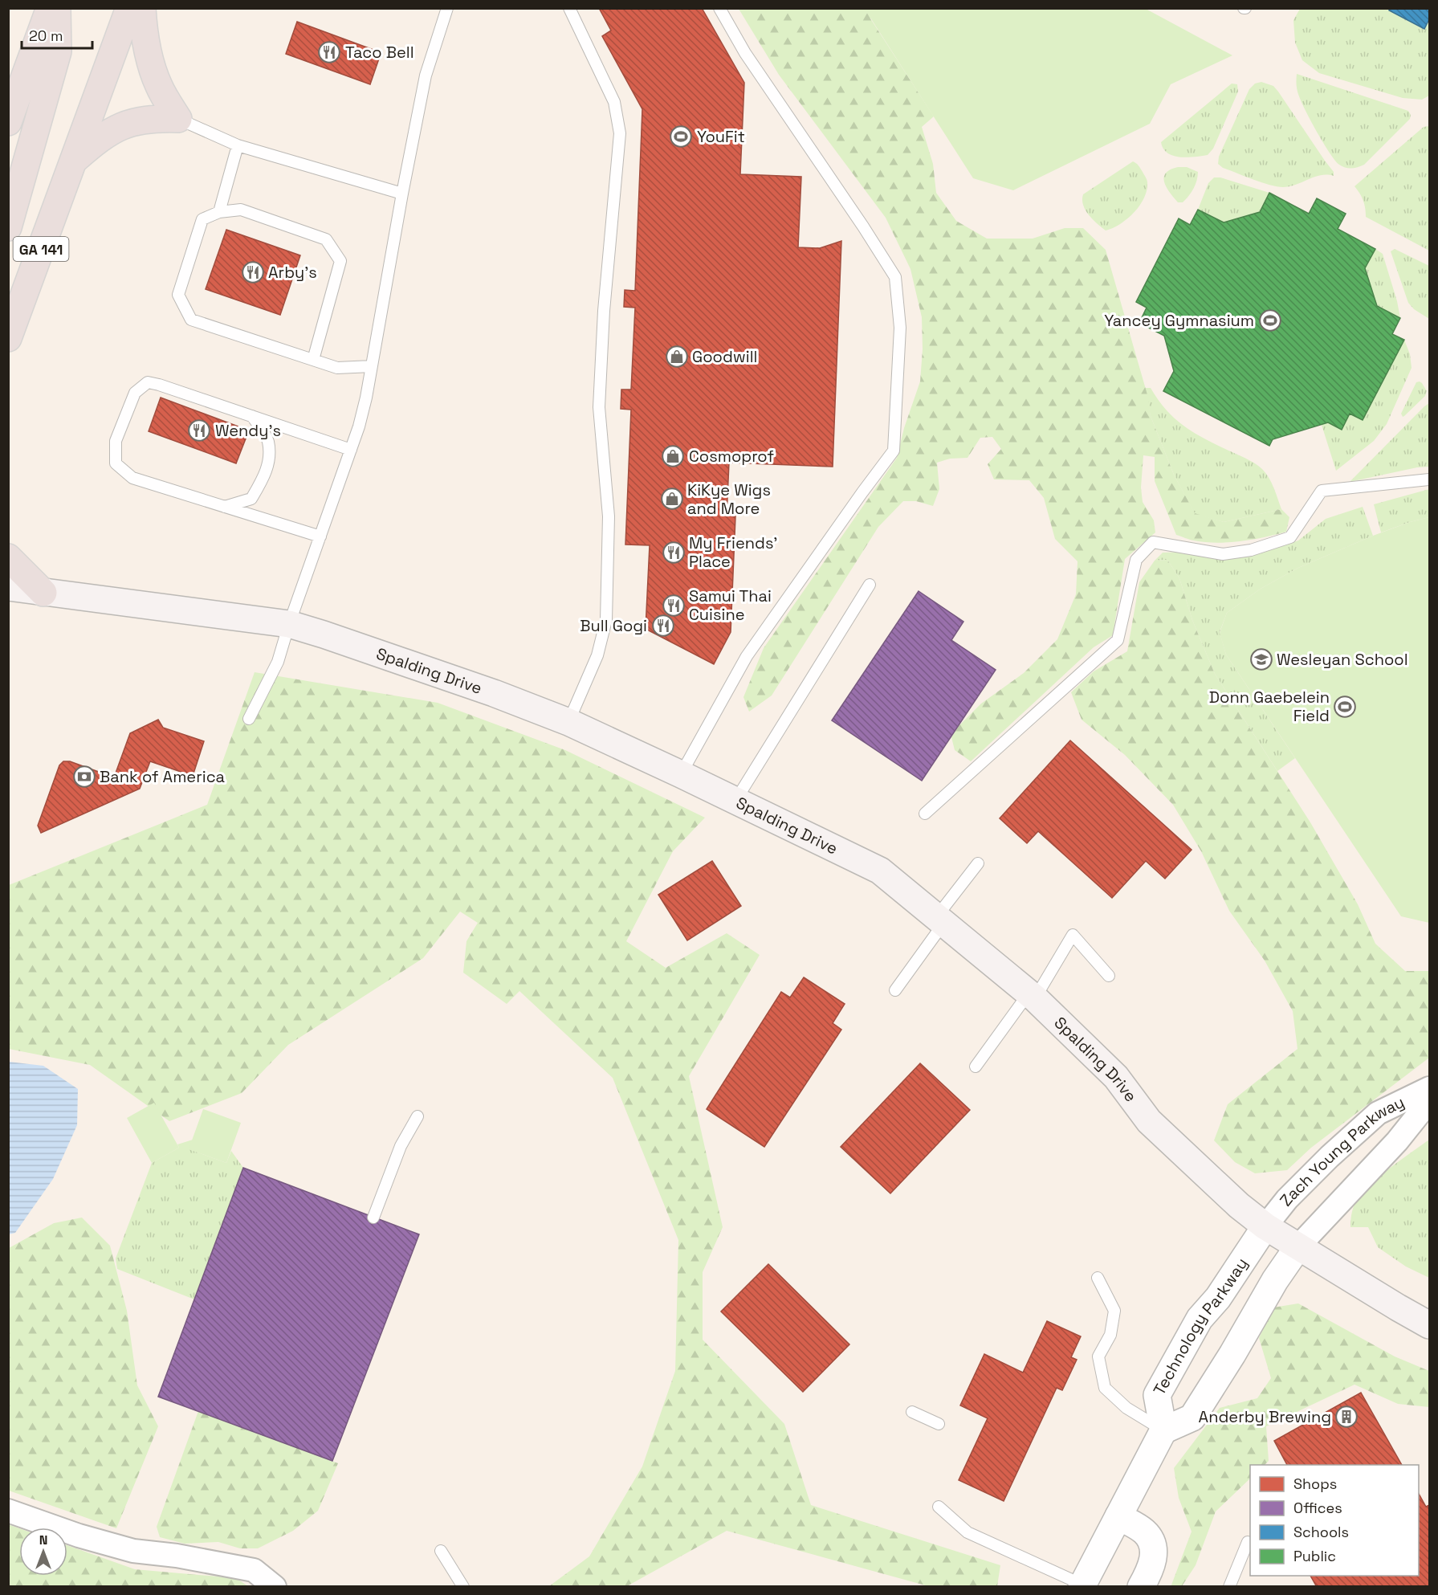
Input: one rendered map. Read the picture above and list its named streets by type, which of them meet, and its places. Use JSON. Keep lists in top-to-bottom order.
{
  "streets": {
    "highway": ["GA 141"],
    "main road": ["Spalding Drive"],
    "street": ["Zach Young Parkway", "Technology Parkway"]
  },
  "crossings": [
    ["Spalding Drive", "Zach Young Parkway"],
    ["Spalding Drive", "Technology Parkway"],
    ["Zach Young Parkway", "Technology Parkway"]
  ],
  "places": {
    "restaurant": [
      "Taco Bell",
      "Arby's",
      "Wendy's",
      "My Friends' Place",
      "Samui Thai Cuisine",
      "Bull Gogi"
    ],
    "sports": ["YouFit", "Yancey Gymnasium", "Donn Gaebelein Field"],
    "shop": ["Goodwill", "Cosmoprof", "KiKye Wigs and More"],
    "school or university": ["Wesleyan School"],
    "bank": ["Bank of America"],
    "building": ["Anderby Brewing"]
  },
  "legend": [
    "Shops",
    "Offices",
    "Schools",
    "Public"
  ],
  "scale_bar": "20 m",
  "north": "top"
}
